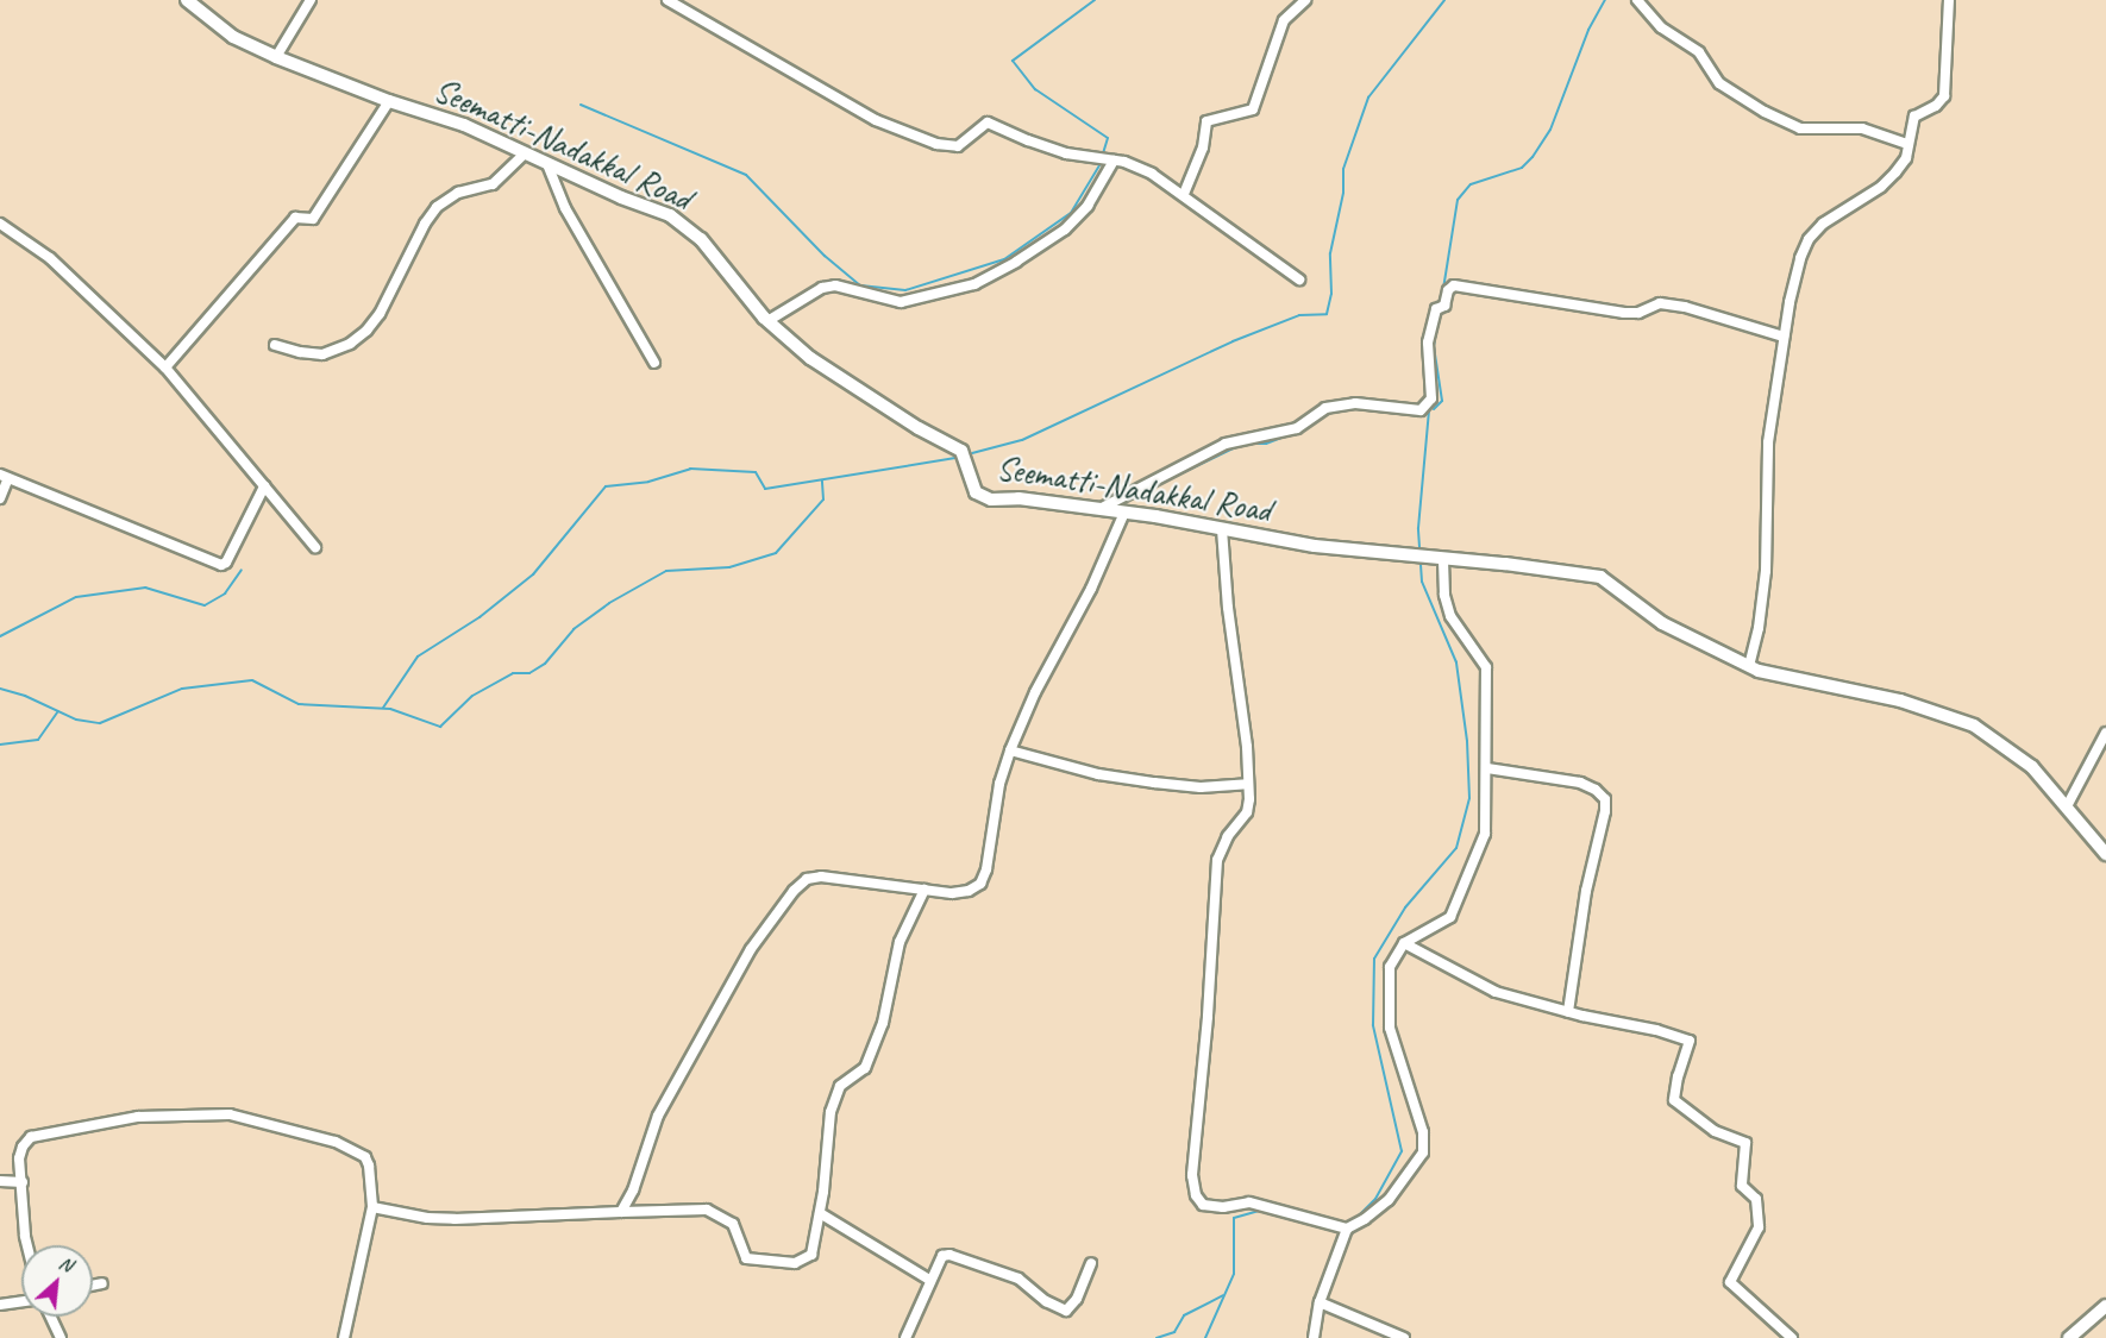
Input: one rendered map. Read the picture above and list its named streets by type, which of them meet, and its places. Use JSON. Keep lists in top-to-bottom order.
{
  "streets": {
    "street": ["Seematti-Nadakkal Road"]
  },
  "north": "top right"
}
